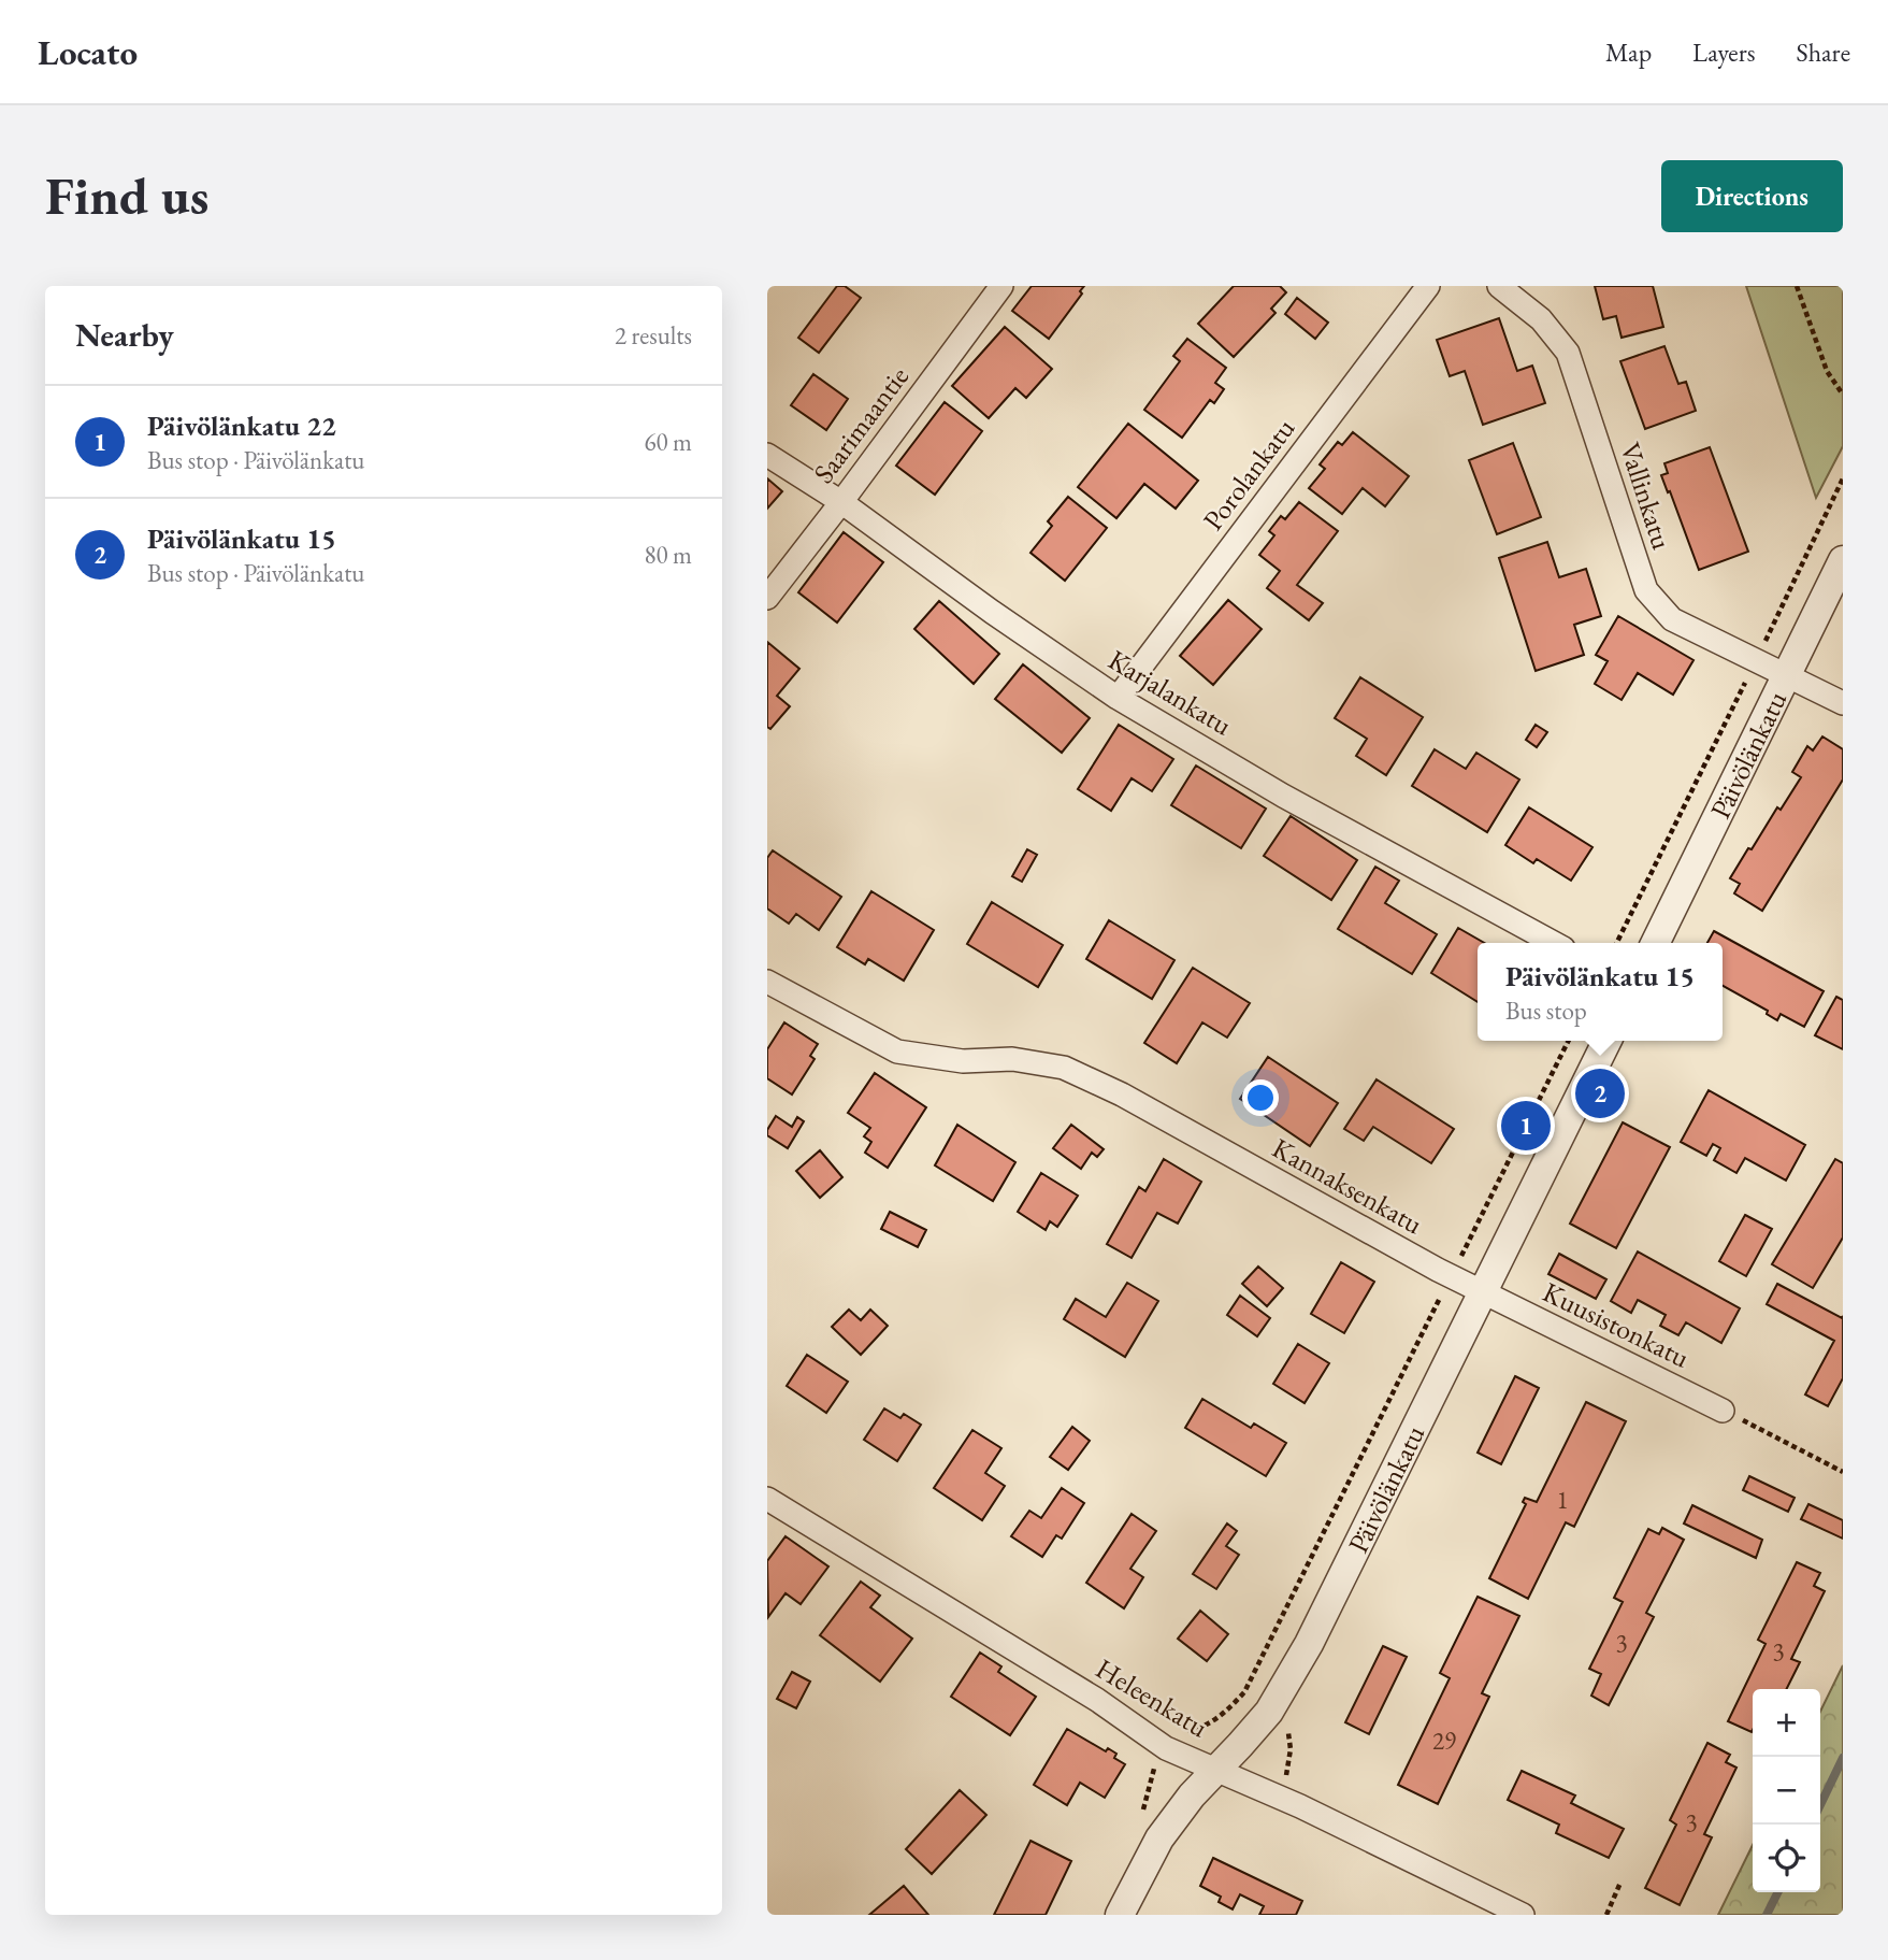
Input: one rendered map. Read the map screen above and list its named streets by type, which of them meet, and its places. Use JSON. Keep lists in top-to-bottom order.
{
  "streets": {
    "street": [
      "Saarimaantie",
      "Porolankatu",
      "Vallinkatu",
      "Karjalankatu",
      "Päivölänkatu",
      "Kannaksenkatu",
      "Kuusistonkatu",
      "Heleenkatu"
    ]
  },
  "crossings": [
    ["Saarimaantie", "Karjalankatu"],
    ["Porolankatu", "Karjalankatu"],
    ["Vallinkatu", "Päivölänkatu"],
    ["Päivölänkatu", "Kannaksenkatu"],
    ["Päivölänkatu", "Kuusistonkatu"],
    ["Päivölänkatu", "Heleenkatu"],
    ["Kannaksenkatu", "Kuusistonkatu"]
  ],
  "house_numbers": [
    "1",
    "3",
    "3",
    "29",
    "3"
  ],
  "page": {
    "header": "Locato",
    "nav": ["Map", "Layers", "Share"],
    "buttons": "Directions",
    "title": "Find us",
    "heading": ["Nearby", "2 results"],
    "list": [
      {
        "mark": "1",
        "name": "Päivölänkatu 22",
        "note": "Bus stop · Päivölänkatu",
        "value": "60 m"
      },
      {
        "mark": "2",
        "name": "Päivölänkatu 15",
        "note": "Bus stop · Päivölänkatu",
        "value": "80 m"
      }
    ],
    "popup": ["Päivölänkatu 15", "Bus stop"],
    "pins": ["2", "1"],
    "map_buttons": ["+", "−"]
  }
}
